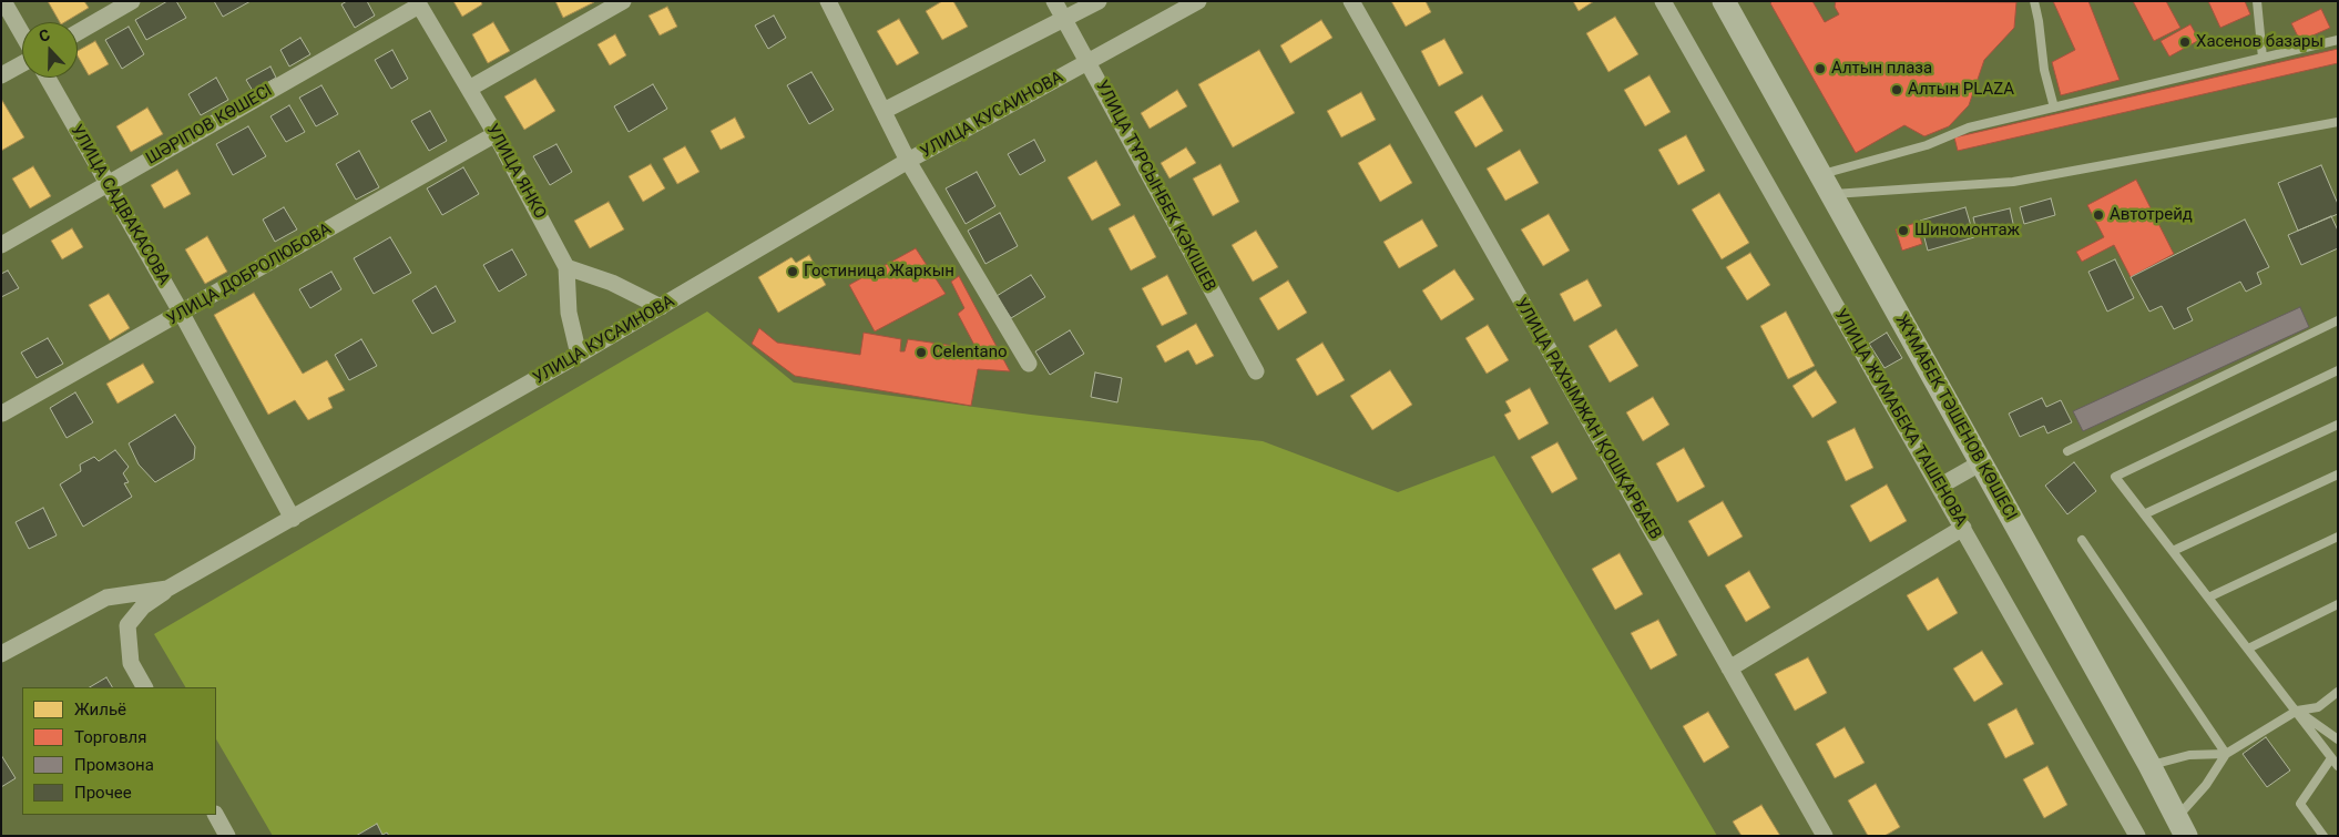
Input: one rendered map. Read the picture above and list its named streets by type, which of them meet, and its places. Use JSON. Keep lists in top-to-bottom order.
{
  "streets": {
    "main road": ["ЖҰМАБЕК ТӘШЕНОВ КӨШЕСІ"],
    "street": [
      "УЛИЦА КУСАИНОВА",
      "ШӘРІПОВ КӨШЕСІ",
      "УЛИЦА ЯНКО",
      "УЛИЦА ТҰРСЫНБЕК КӘКІШЕВ",
      "УЛИЦА САДВАКАСОВА",
      "УЛИЦА ДОБРОЛЮБОВА",
      "УЛИЦА ЖУМАБЕКА ТАШЕНОВА",
      "УЛИЦА РАХЫМЖАН ҚОШҚАРБАЕВ"
    ]
  },
  "crossings": [
    ["УЛИЦА КУСАИНОВА", "УЛИЦА ЯНКО"],
    ["УЛИЦА КУСАИНОВА", "УЛИЦА ТҰРСЫНБЕК КӘКІШЕВ"],
    ["УЛИЦА КУСАИНОВА", "УЛИЦА САДВАКАСОВА"],
    ["ШӘРІПОВ КӨШЕСІ", "УЛИЦА ЯНКО"],
    ["ШӘРІПОВ КӨШЕСІ", "УЛИЦА САДВАКАСОВА"],
    ["УЛИЦА ЯНКО", "УЛИЦА ДОБРОЛЮБОВА"],
    ["УЛИЦА САДВАКАСОВА", "УЛИЦА ДОБРОЛЮБОВА"]
  ],
  "places": [
    "Хасенов базары",
    "Алтын плаза",
    "Алтын PLAZA",
    "Автотрейд",
    "Шиномонтаж",
    "Гостиница Жаркын",
    "Celentano"
  ],
  "legend": [
    "Жильё",
    "Торговля",
    "Промзона",
    "Прочее"
  ],
  "north": "top"
}
